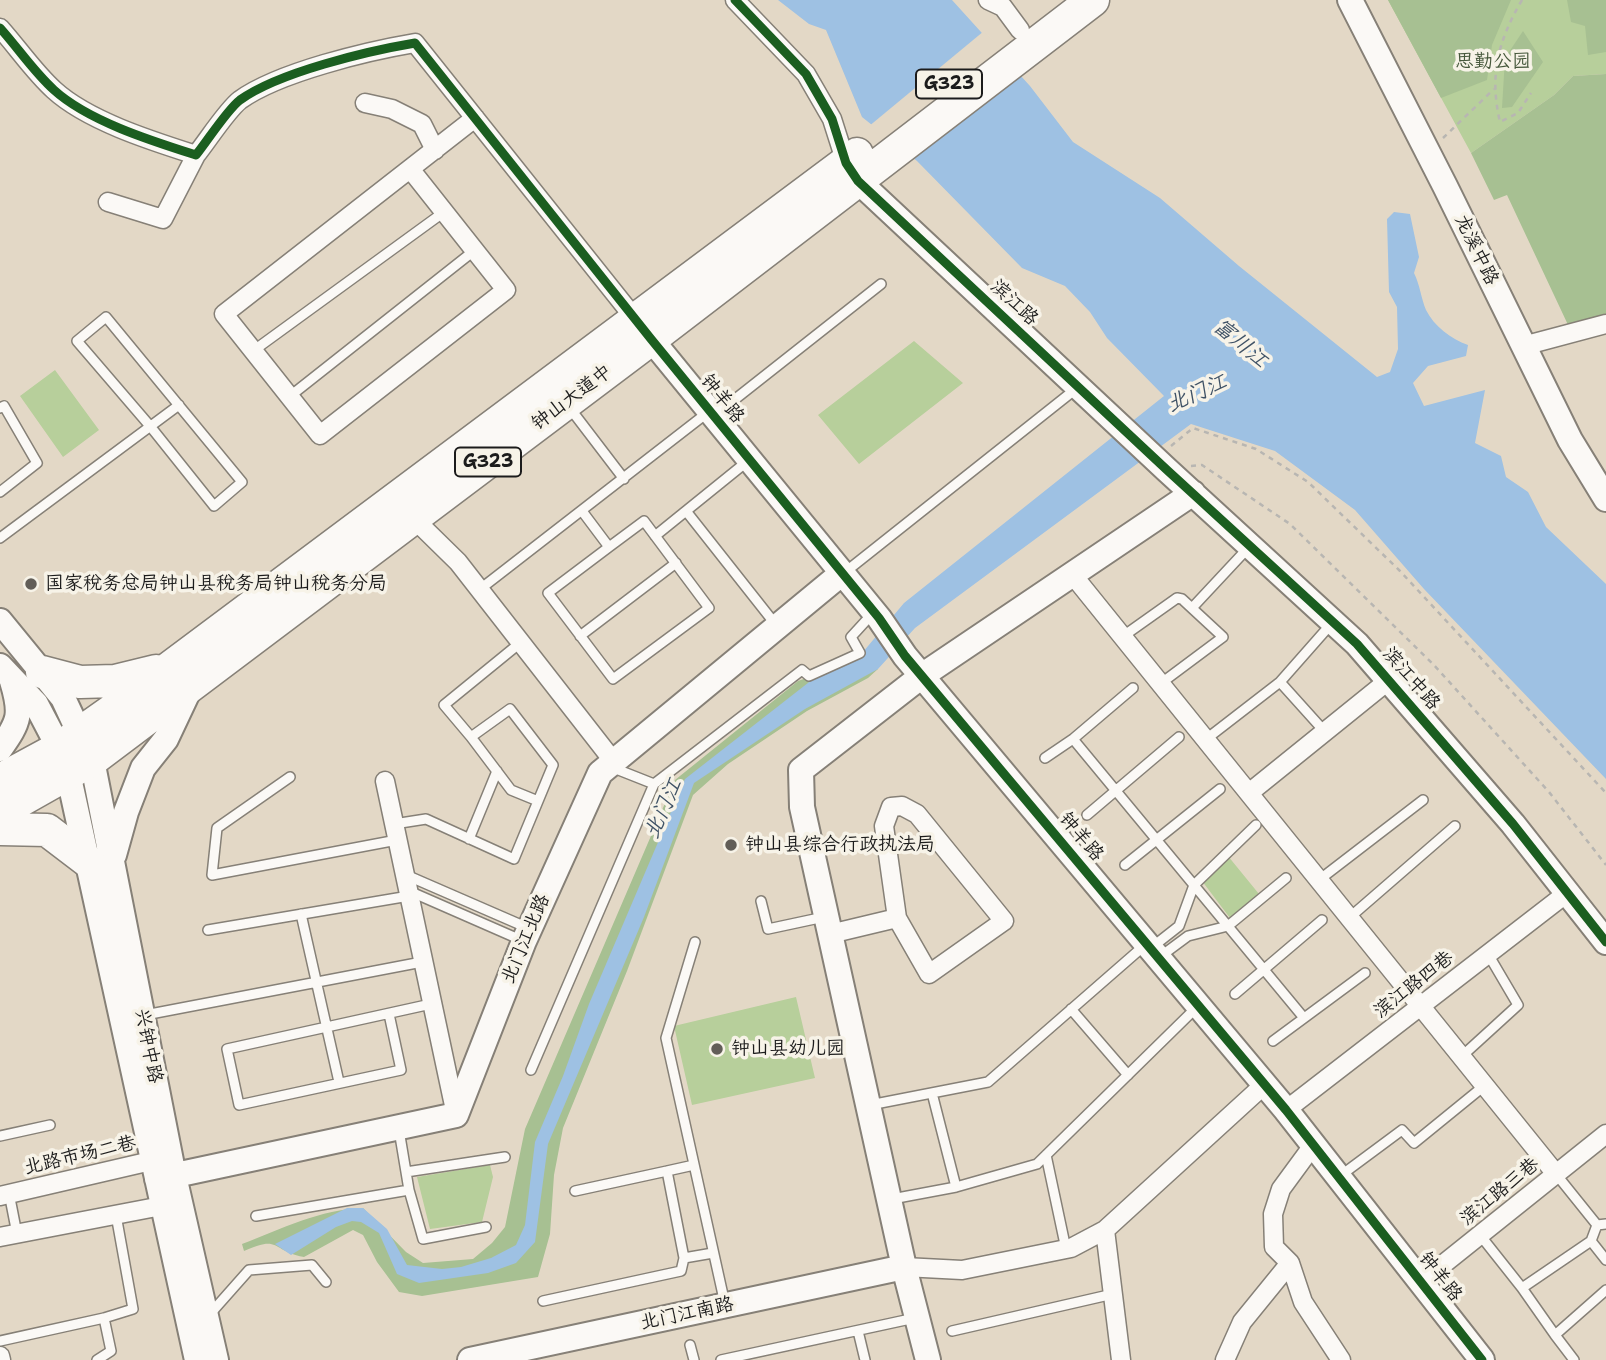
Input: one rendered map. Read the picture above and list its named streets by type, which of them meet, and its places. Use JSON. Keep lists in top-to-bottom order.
{
  "streets": {
    "highway": ["G323", "钟山大道中"],
    "street": [
      "龙溪中路",
      "滨江路",
      "钟羊路",
      "滨江中路",
      "北门江北路",
      "滨江路四巷",
      "兴钟中路",
      "北路市场二巷",
      "滨江路三巷",
      "北门江南路"
    ]
  },
  "crossings": [
    ["G323", "滨江路"],
    ["G323", "钟山大道中"],
    ["G323", "兴钟中路"],
    ["滨江路", "钟山大道中"],
    ["滨江路", "滨江中路"],
    ["钟山大道中", "钟羊路"],
    ["钟山大道中", "兴钟中路"],
    ["钟羊路", "北门江北路"],
    ["钟羊路", "滨江路四巷"],
    ["钟羊路", "滨江路三巷"],
    ["滨江中路", "滨江路四巷"],
    ["兴钟中路", "北路市场二巷"]
  ],
  "water": ["富川江", "北门江"],
  "parks": ["思勤公园"],
  "places": ["国家税务总局钟山县税务局钟山税务分局", "钟山县综合行政执法局", "钟山县幼儿园"]
}
